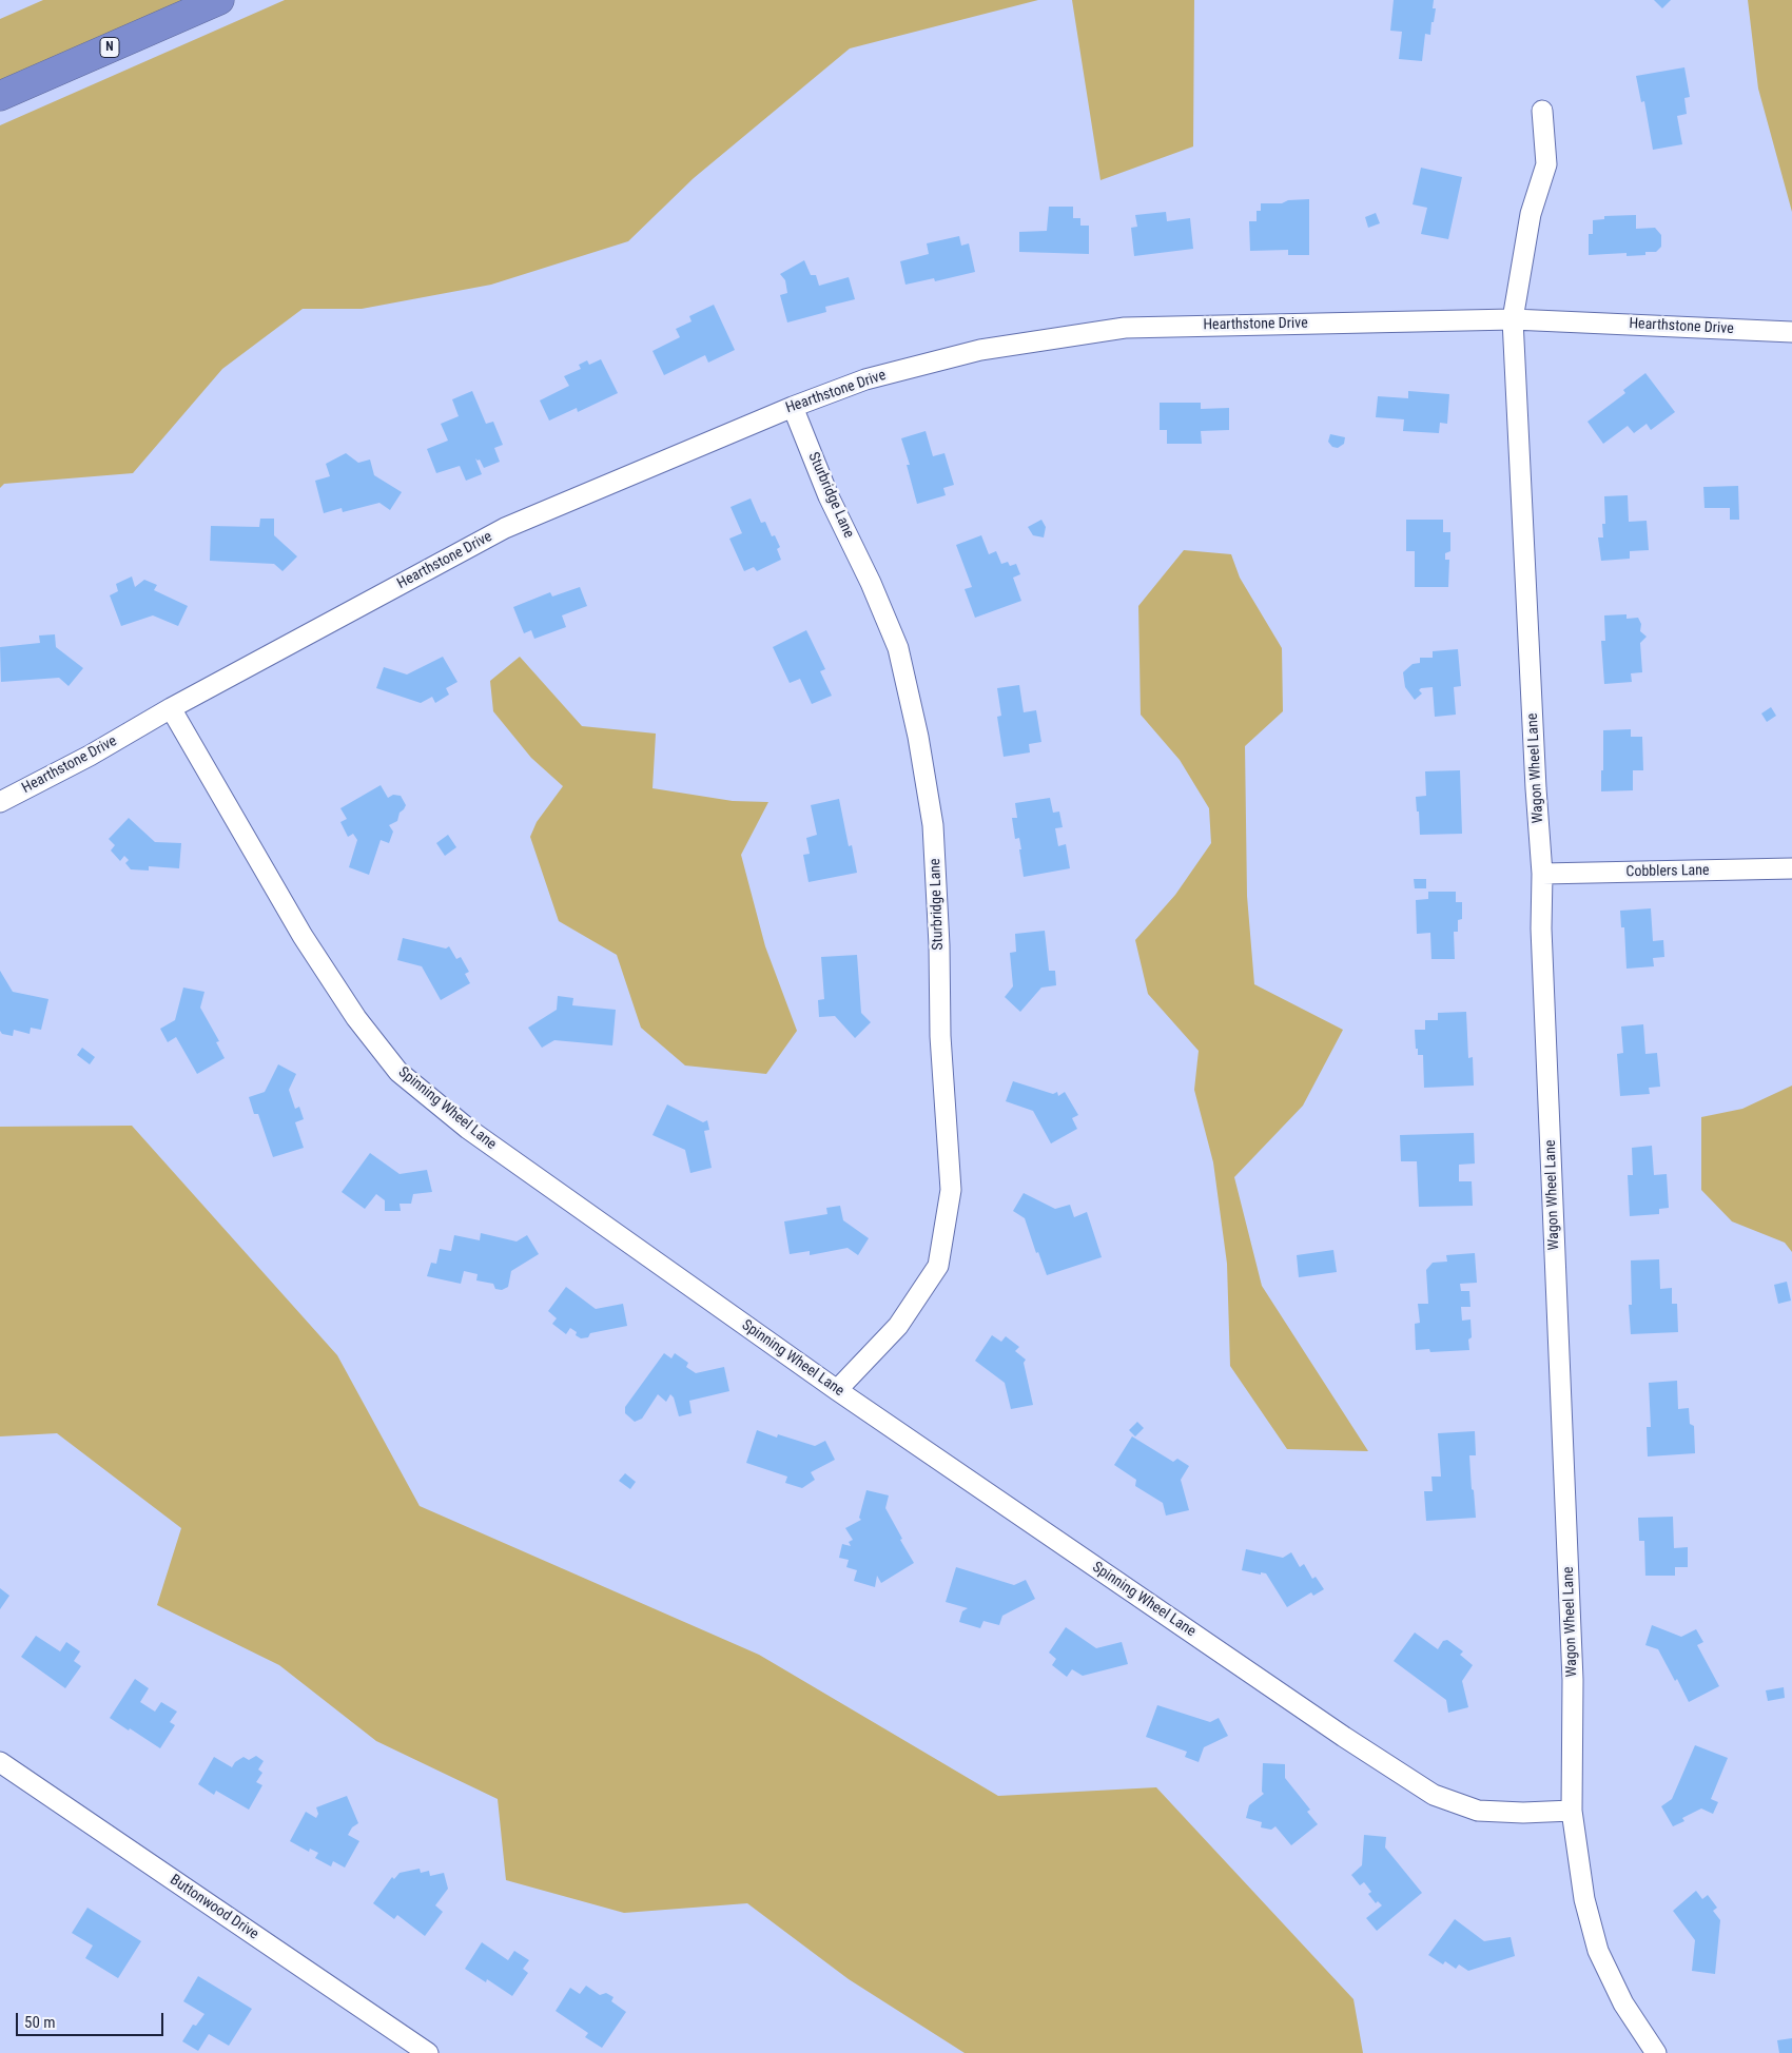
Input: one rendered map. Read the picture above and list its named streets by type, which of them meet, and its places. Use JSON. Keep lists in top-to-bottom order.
{
  "streets": {
    "highway": ["N"],
    "street": [
      "Hearthstone Drive",
      "Sturbridge Lane",
      "Wagon Wheel Lane",
      "Cobblers Lane",
      "Spinning Wheel Lane",
      "Buttonwood Drive"
    ]
  },
  "crossings": [
    ["Hearthstone Drive", "Sturbridge Lane"],
    ["Hearthstone Drive", "Wagon Wheel Lane"],
    ["Hearthstone Drive", "Spinning Wheel Lane"],
    ["Sturbridge Lane", "Spinning Wheel Lane"],
    ["Wagon Wheel Lane", "Cobblers Lane"],
    ["Wagon Wheel Lane", "Spinning Wheel Lane"]
  ],
  "scale_bar": "50 m"
}
